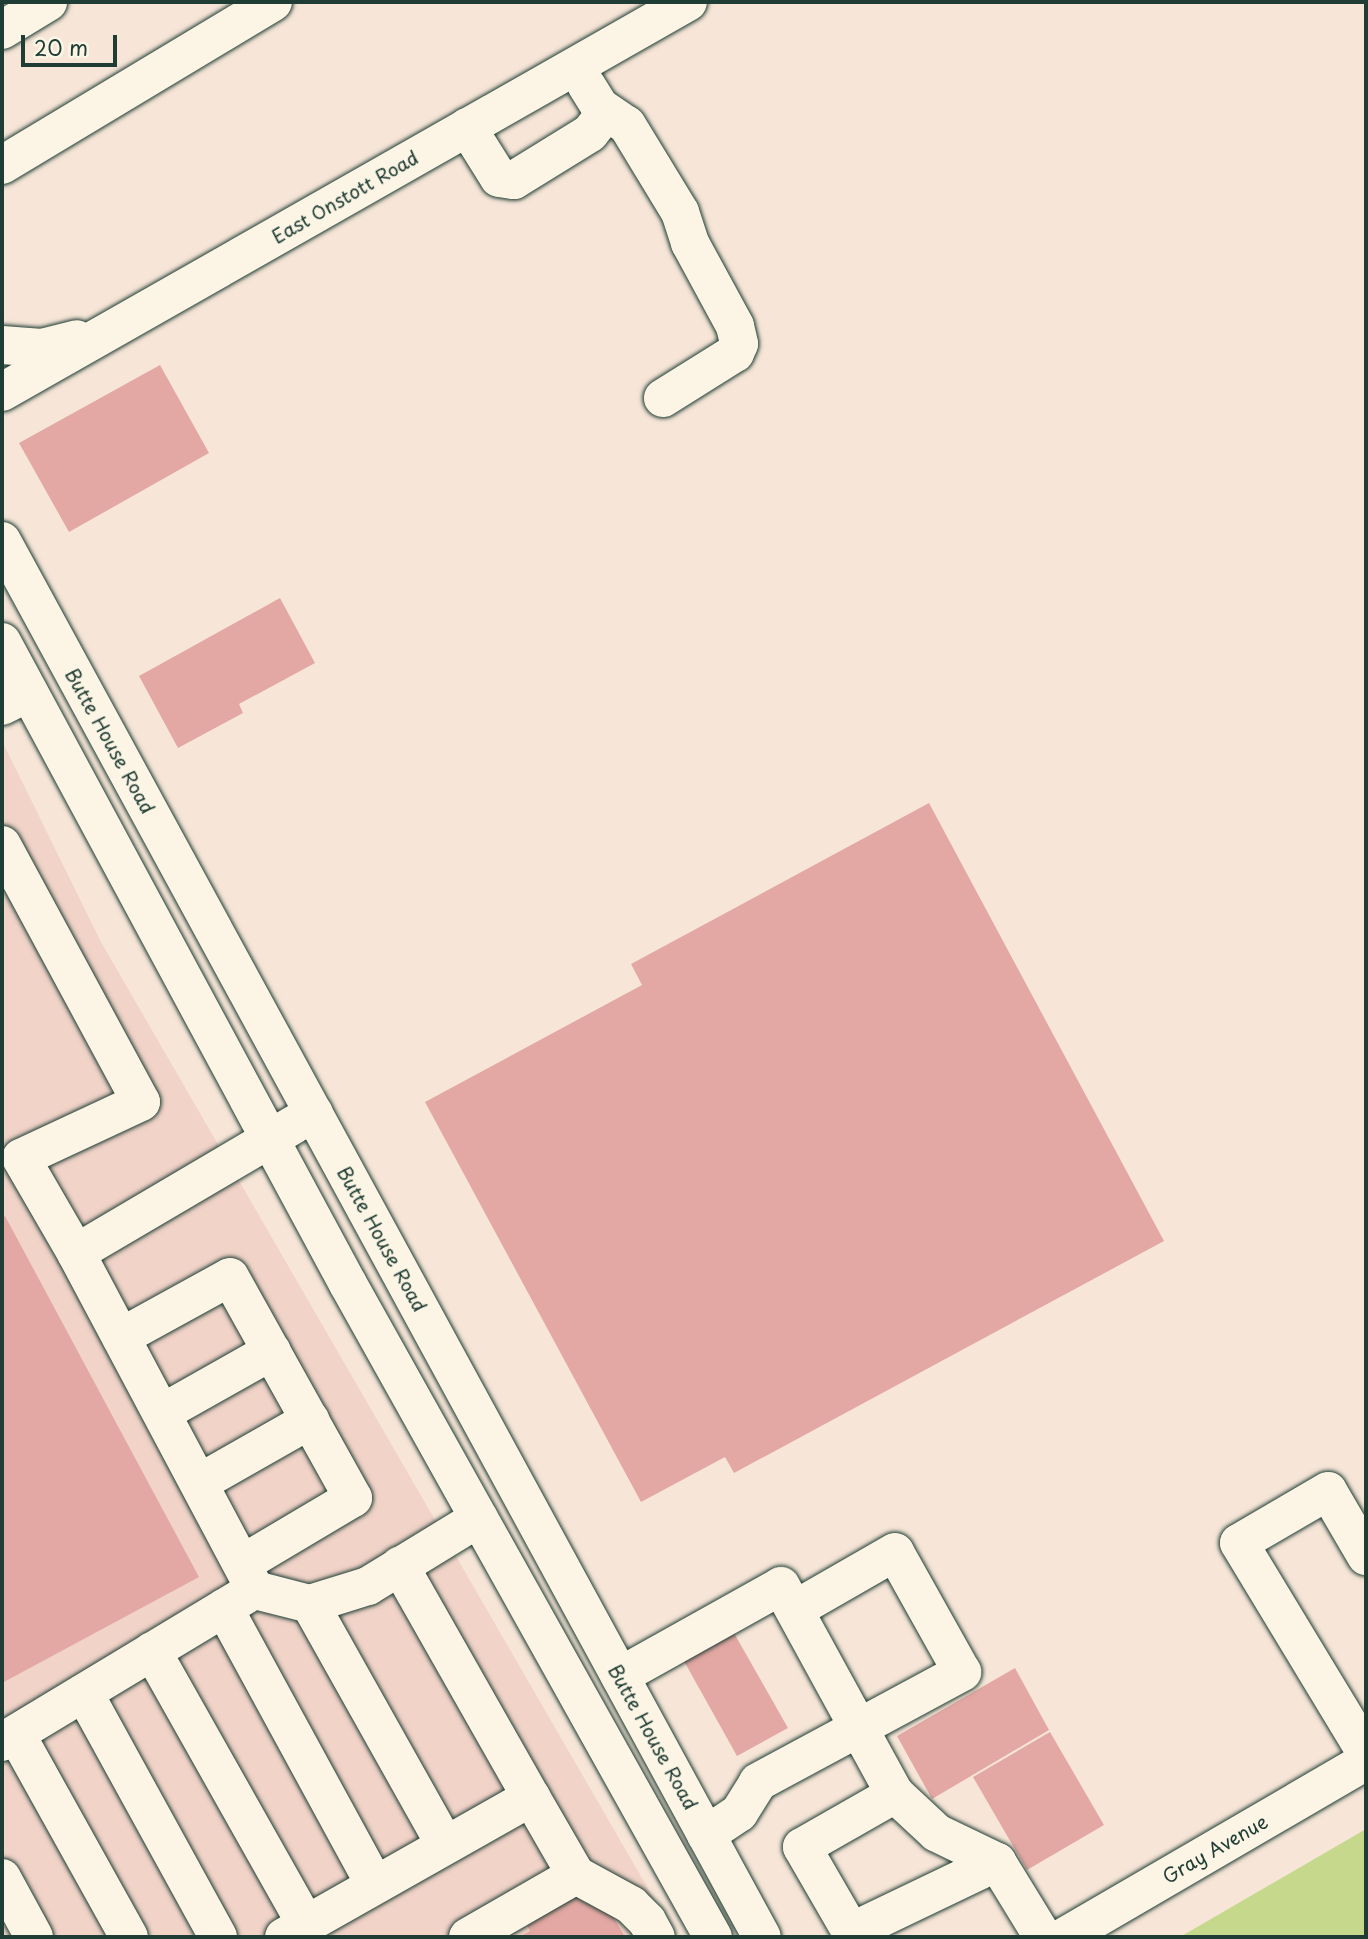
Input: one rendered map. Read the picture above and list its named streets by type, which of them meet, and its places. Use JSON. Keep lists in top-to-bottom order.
{
  "streets": {
    "main road": ["East Onstott Road", "Butte House Road", "Gray Avenue"]
  },
  "scale_bar": "20 m"
}
